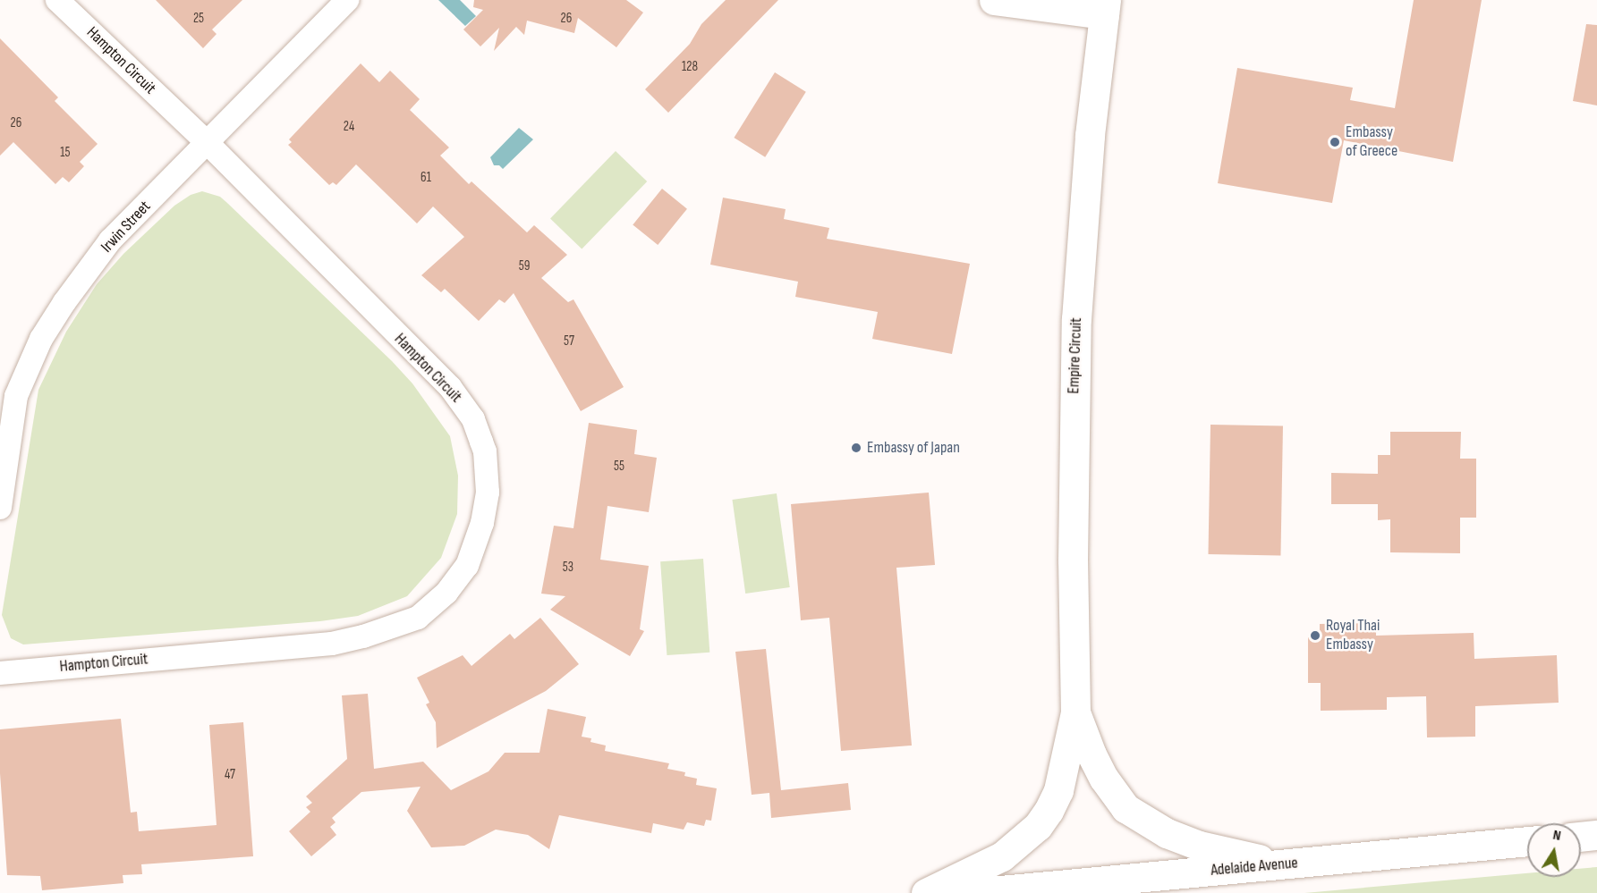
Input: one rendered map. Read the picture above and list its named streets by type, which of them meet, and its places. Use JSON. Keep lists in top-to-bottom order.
{
  "streets": {
    "main road": ["Empire Circuit", "Adelaide Avenue"],
    "street": ["Hampton Circuit", "Irwin Street"]
  },
  "crossings": [
    ["Hampton Circuit", "Irwin Street"]
  ],
  "places": ["Embassy of Greece", "Embassy of Japan", "Royal Thai Embassy"],
  "house_numbers": [
    "25",
    "26",
    "128",
    "26",
    "24",
    "15",
    "61",
    "59",
    "57",
    "55",
    "53",
    "47"
  ],
  "north": "top"
}
